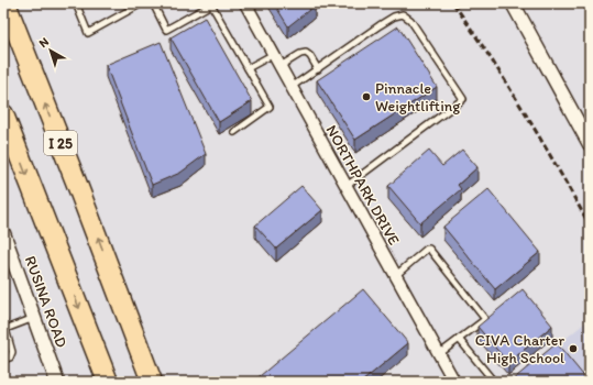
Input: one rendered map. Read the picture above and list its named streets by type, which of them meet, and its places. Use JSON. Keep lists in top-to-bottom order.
{
  "streets": {
    "highway": ["I 25"],
    "street": ["NORTHPARK DRIVE", "RUSINA ROAD"]
  },
  "places": ["Pinnacle Weightlifting", "CIVA Charter High School"],
  "north": "top left"
}
